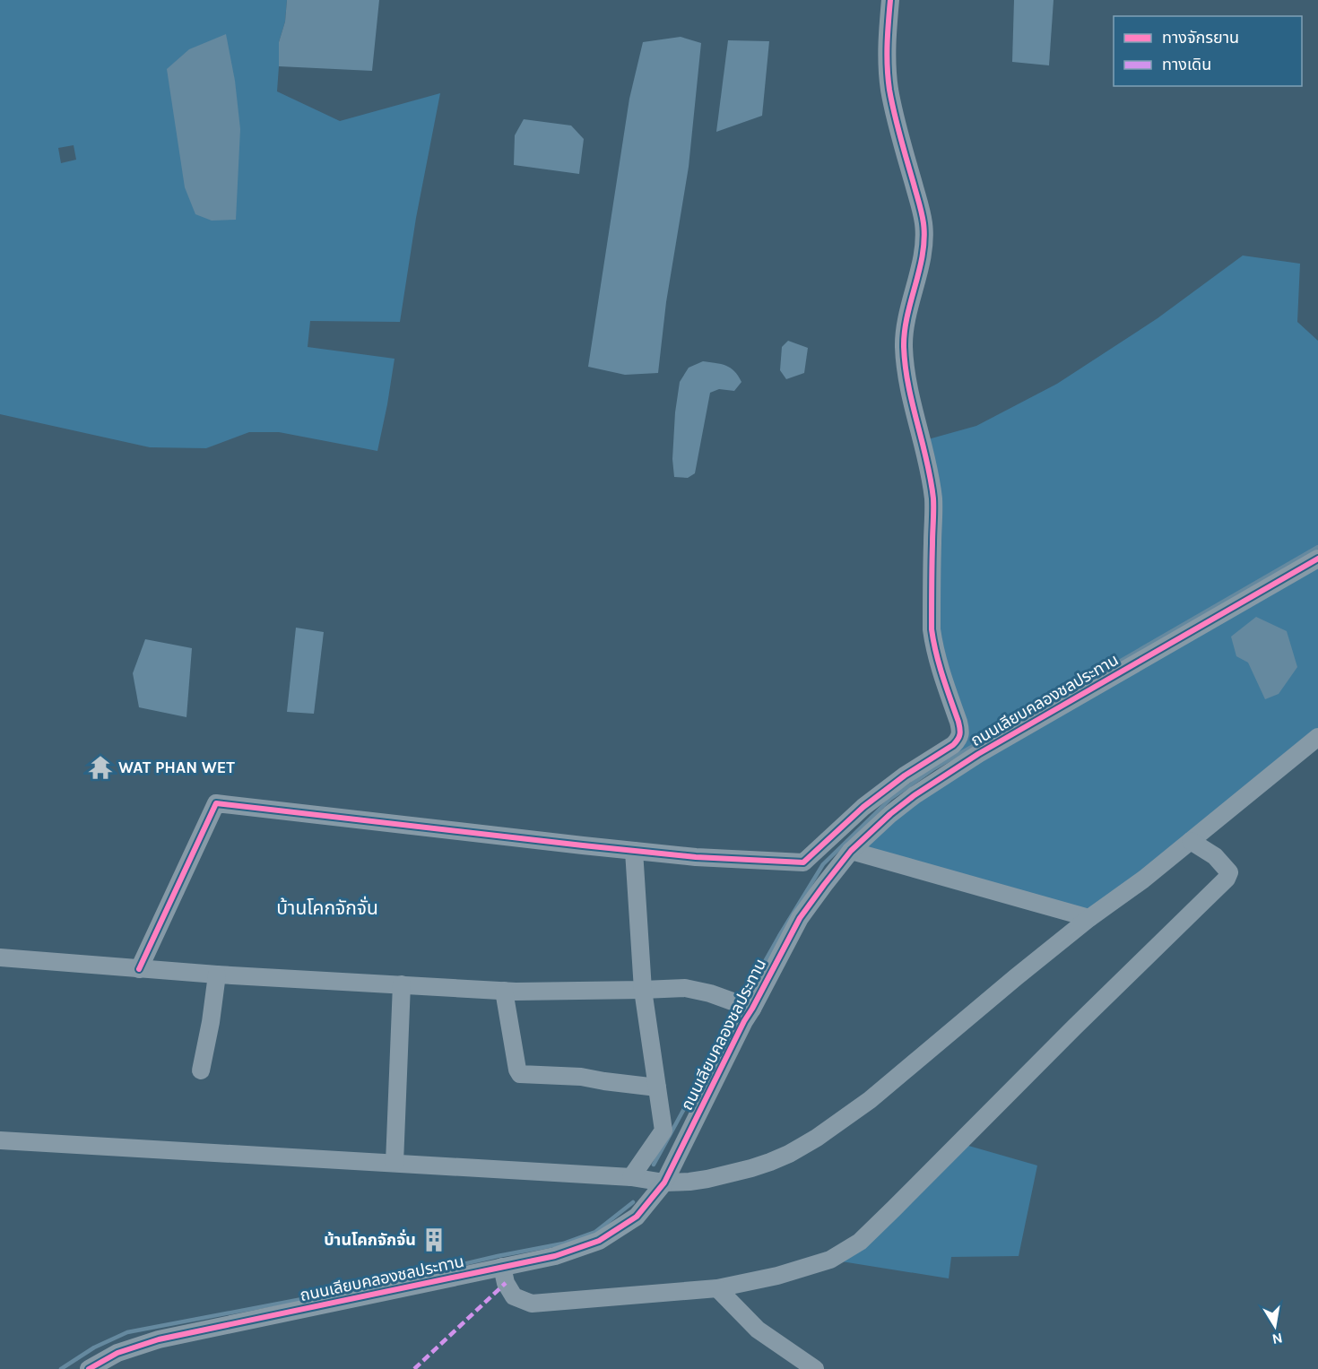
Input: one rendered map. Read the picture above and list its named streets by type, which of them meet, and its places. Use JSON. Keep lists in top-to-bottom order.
{
  "streets": {
    "street": ["ถนนเลียบคลองชลประทาน"]
  },
  "districts": ["บ้านโคกจักจั่น"],
  "places": {
    "temple": ["WAT PHAN WET"],
    "building": ["บ้านโคกจักจั่น"]
  },
  "legend": ["ทางจักรยาน", "ทางเดิน"],
  "north": "bottom"
}
